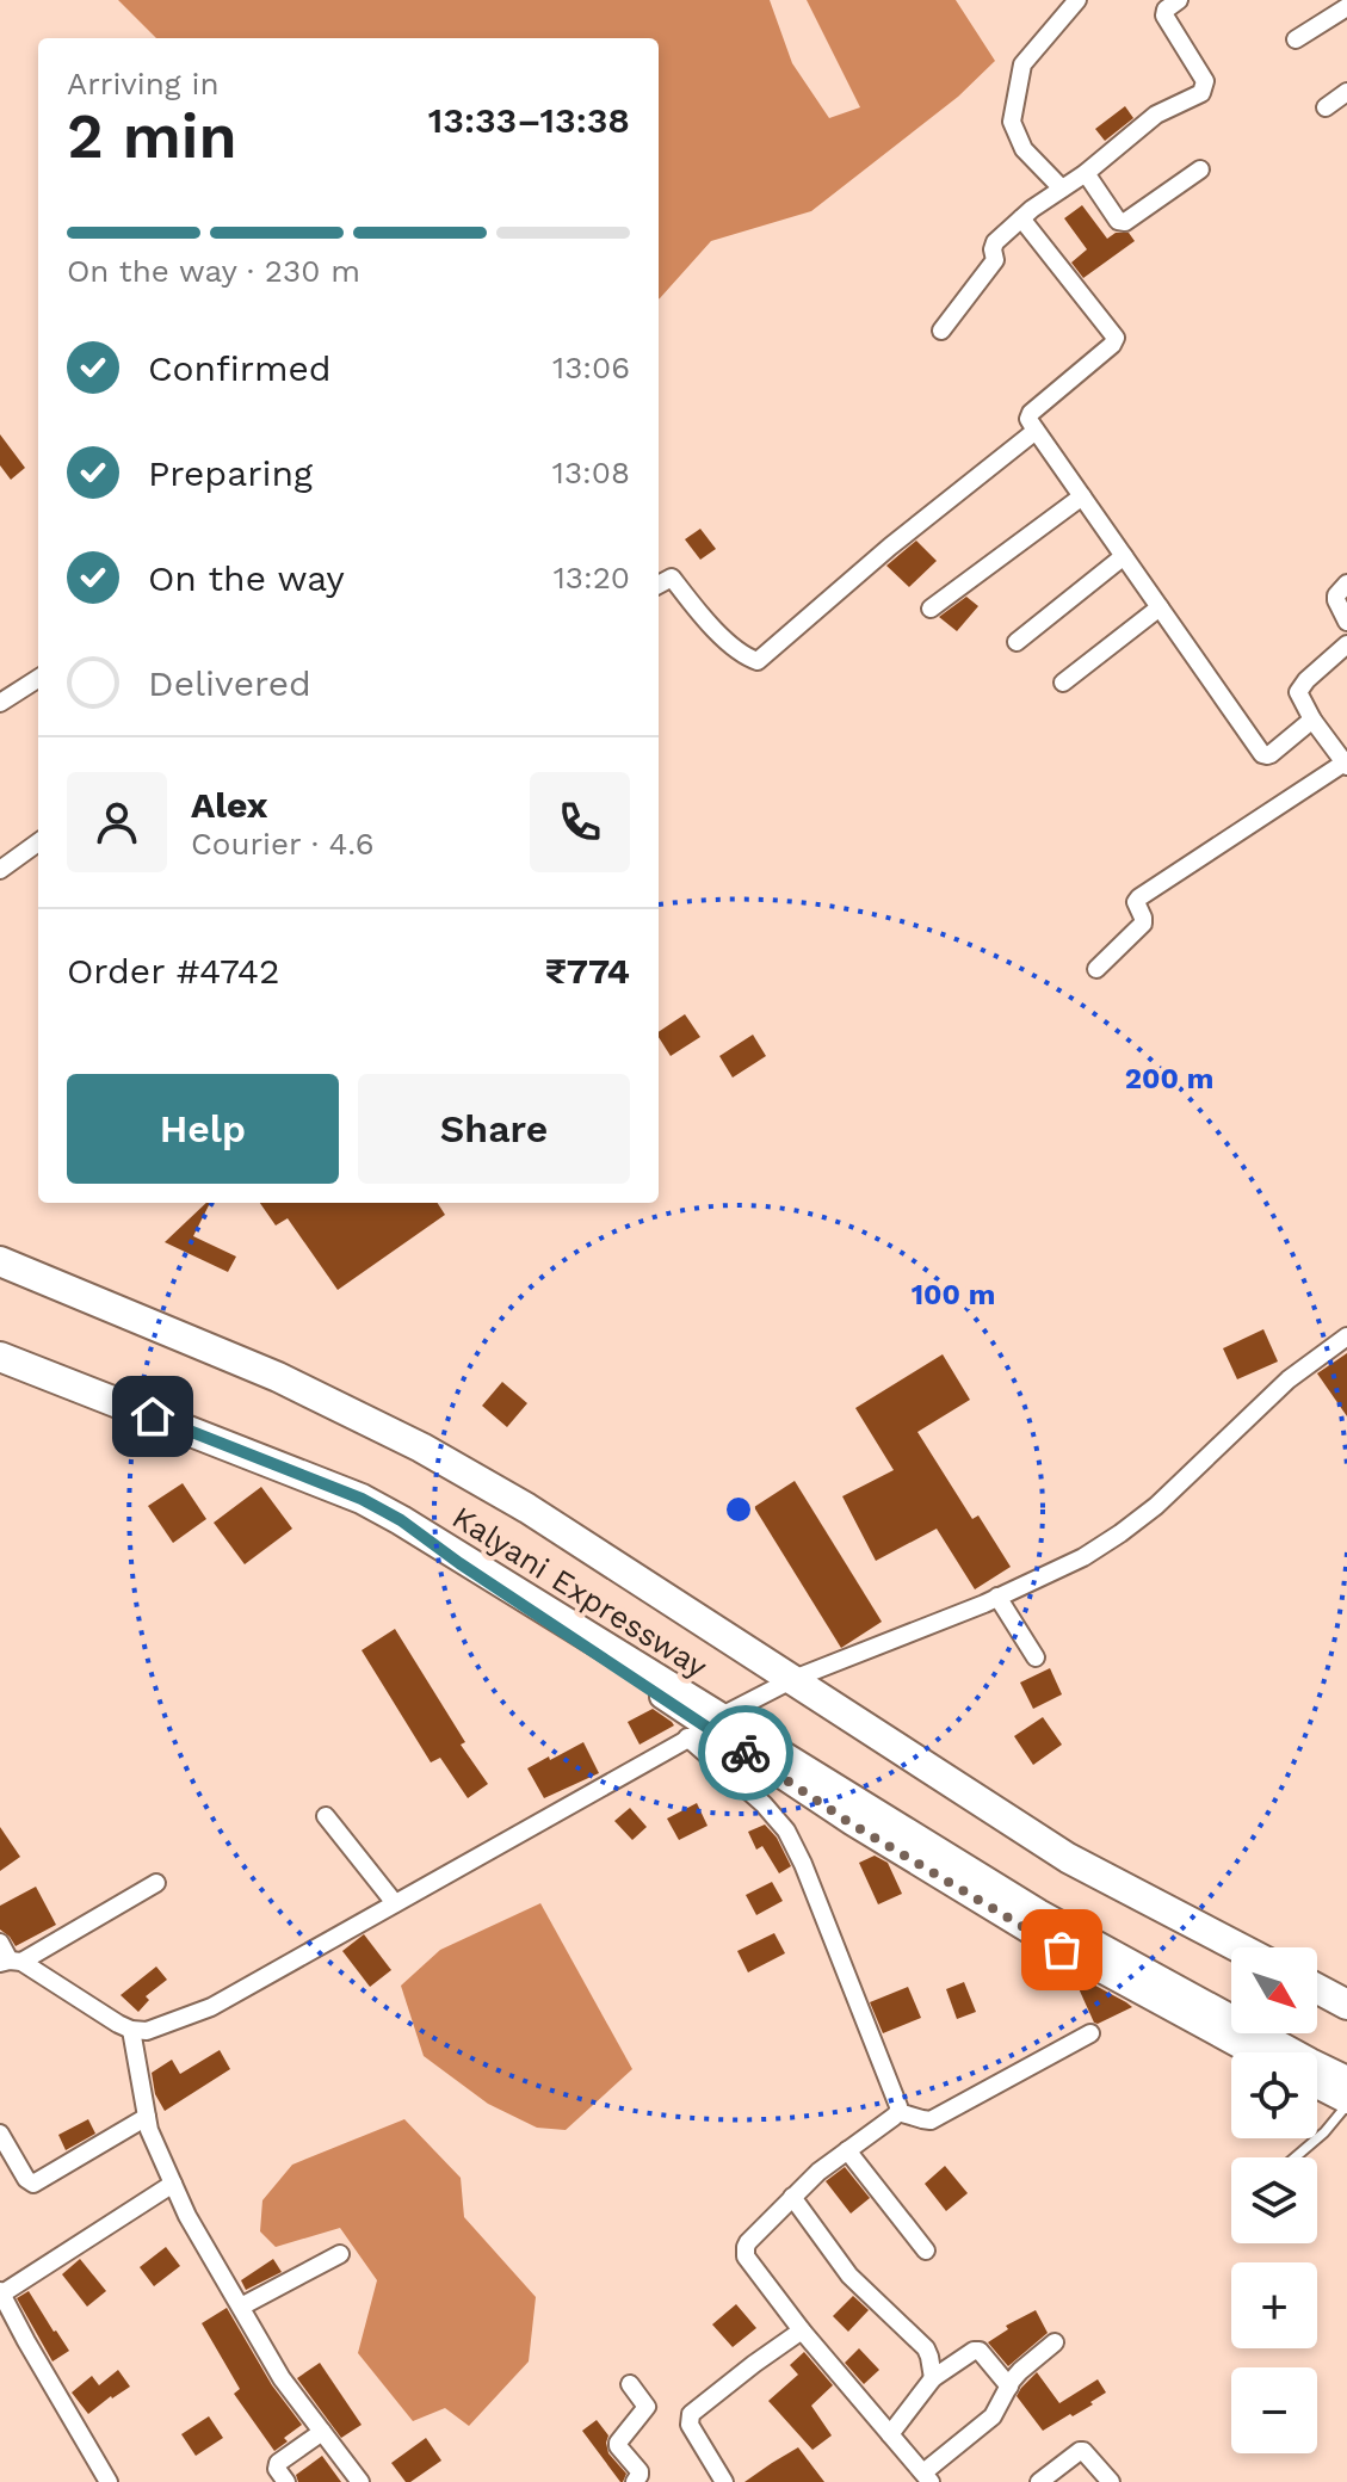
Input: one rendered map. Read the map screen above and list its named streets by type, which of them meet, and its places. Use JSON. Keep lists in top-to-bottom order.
{
  "streets": {
    "highway": ["Kalyani Expressway"]
  },
  "north": "bottom right",
  "page": {
    "heading": ["2 min", "Arriving in", "13:33–13:38"],
    "panel": [
      "Alex",
      "Courier · 4.6",
      "Order #4742",
      "₹774"
    ],
    "bar": "On the way · 230 m",
    "list": [
      ["Confirmed", "13:06"],
      ["Preparing", "13:08"],
      ["On the way", "13:20"],
      "Delivered"
    ],
    "buttons": ["Help", "Share"],
    "map_buttons": ["+", "−"]
  },
  "rings": ["200 m", "100 m"]
}
